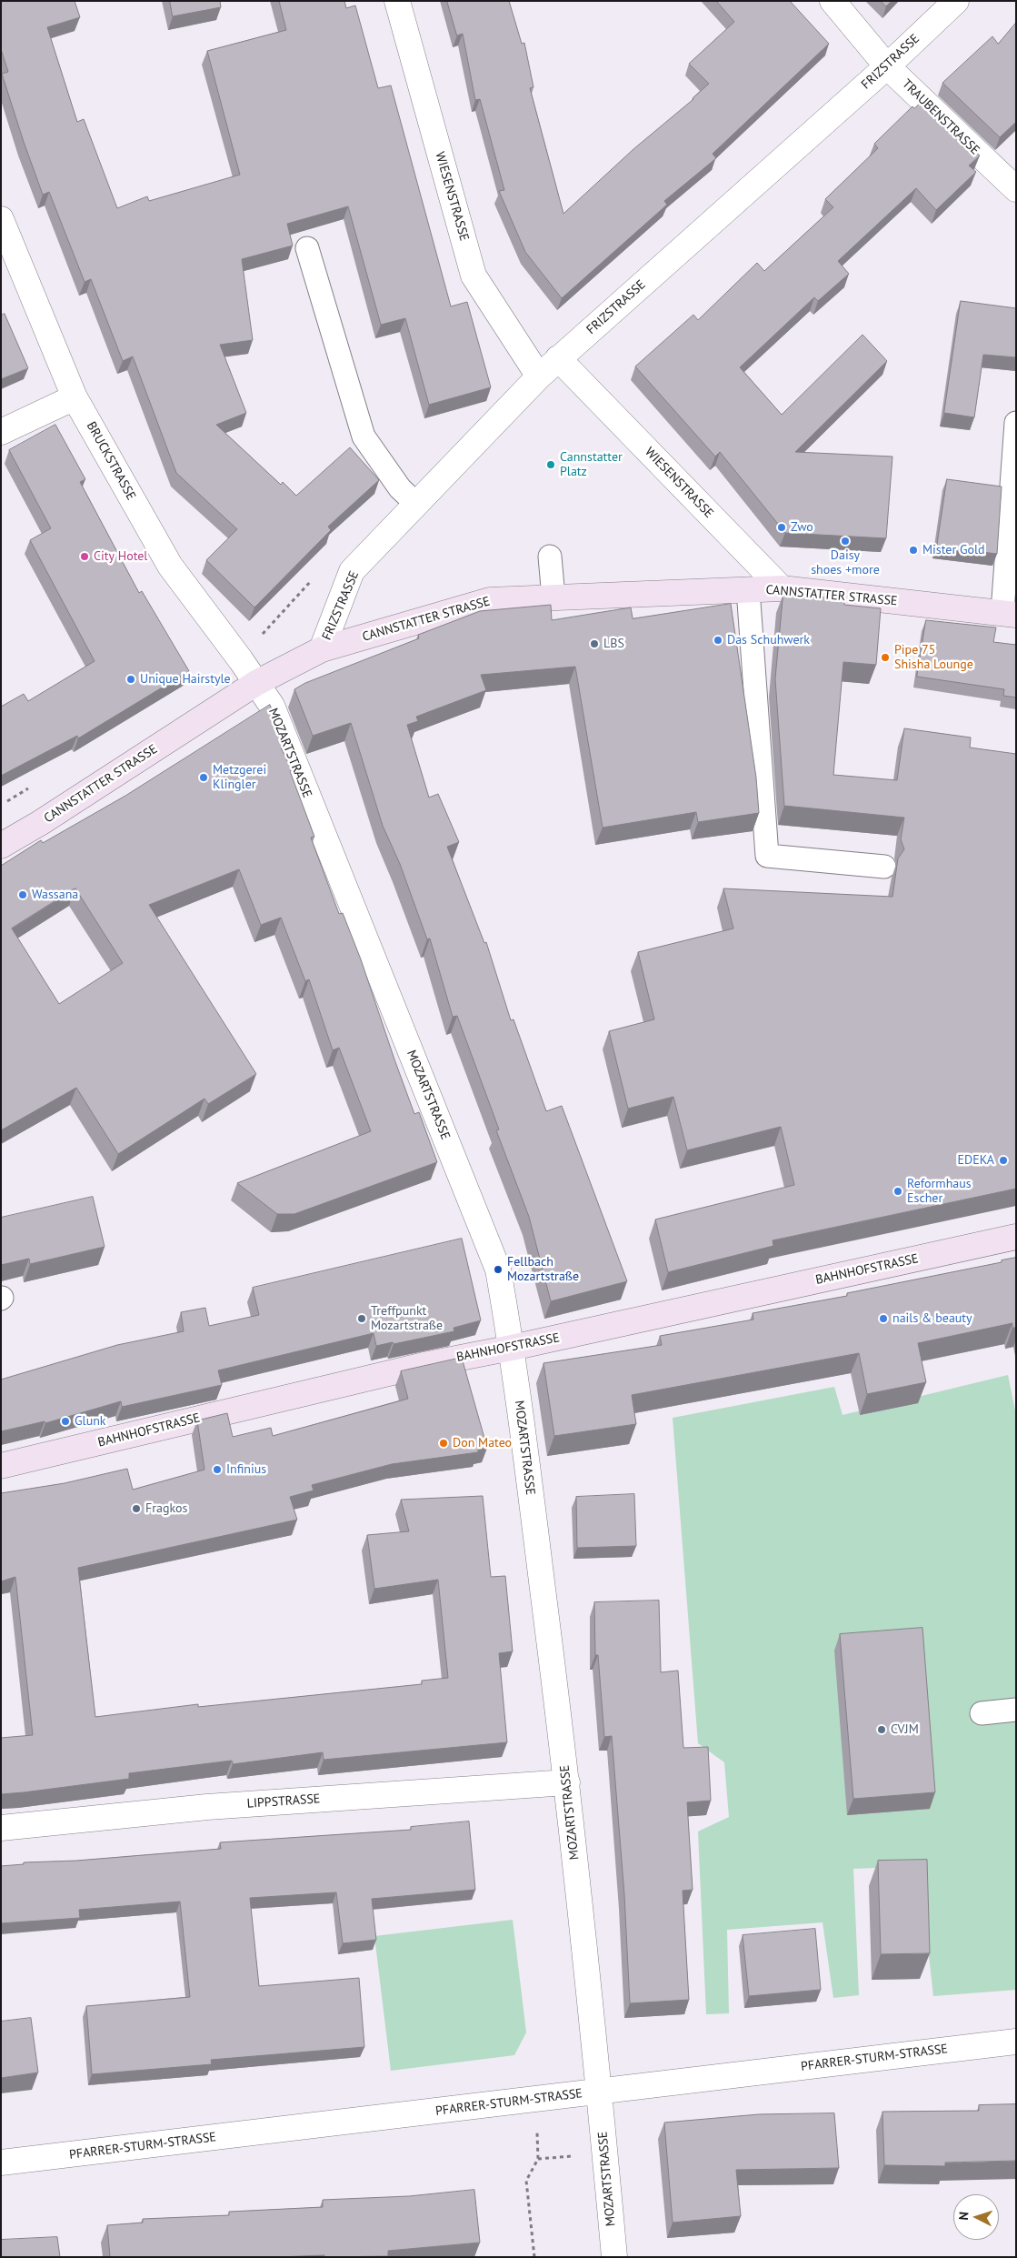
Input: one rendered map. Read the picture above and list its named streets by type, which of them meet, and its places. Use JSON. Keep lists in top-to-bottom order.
{
  "streets": {
    "street": [
      "FRIZSTRASSE",
      "TRAUBENSTRASSE",
      "WIESENSTRASSE",
      "BRUCKSTRASSE",
      "CANNSTATTER STRASSE",
      "MOZARTSTRASSE",
      "BAHNHOFSTRASSE",
      "LIPPSTRASSE",
      "PFARRER-STURM-STRASSE"
    ]
  },
  "crossings": [
    ["FRIZSTRASSE", "TRAUBENSTRASSE"],
    ["FRIZSTRASSE", "WIESENSTRASSE"],
    ["FRIZSTRASSE", "CANNSTATTER STRASSE"],
    ["WIESENSTRASSE", "CANNSTATTER STRASSE"],
    ["BRUCKSTRASSE", "CANNSTATTER STRASSE"],
    ["BRUCKSTRASSE", "MOZARTSTRASSE"],
    ["CANNSTATTER STRASSE", "MOZARTSTRASSE"],
    ["MOZARTSTRASSE", "BAHNHOFSTRASSE"],
    ["MOZARTSTRASSE", "LIPPSTRASSE"],
    ["MOZARTSTRASSE", "PFARRER-STURM-STRASSE"]
  ],
  "places": [
    "Cannstatter Platz",
    "Zwo",
    "Daisy shoes +more",
    "Mister Gold",
    "City Hotel",
    "Das Schuhwerk",
    "LBS",
    "Pipe 75 Shisha Lounge",
    "Unique Hairstyle",
    "Metzgerei Klingler",
    "Wassana",
    "EDEKA",
    "Reformhaus Escher",
    "Fellbach Mozartstraße",
    "Treffpunkt Mozartstraße",
    "nails & beauty",
    "Glunk",
    "Don Mateo",
    "Infinius",
    "Fragkos",
    "CVJM"
  ],
  "north": "left"
}
